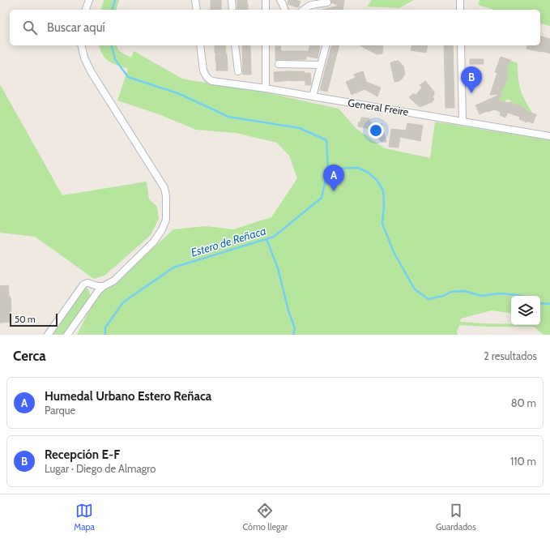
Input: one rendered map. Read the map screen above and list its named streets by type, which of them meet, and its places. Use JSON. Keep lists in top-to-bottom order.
{
  "streets": {
    "street": ["General Freire"]
  },
  "water": ["Estero de Reñaca"],
  "scale_bar": "50 m",
  "page": {
    "search": "Buscar aquí",
    "pins": ["B", "A"],
    "scale": "50 m",
    "heading": ["Cerca", "2 resultados"],
    "list": [
      {
        "mark": "A",
        "name": "Humedal Urbano Estero Reñaca",
        "note": "Parque",
        "value": "80 m"
      },
      {
        "mark": "B",
        "name": "Recepción E-F",
        "note": "Lugar · Diego de Almagro",
        "value": "110 m"
      }
    ],
    "nav": ["Mapa", "Cómo llegar", "Guardados"]
  }
}
